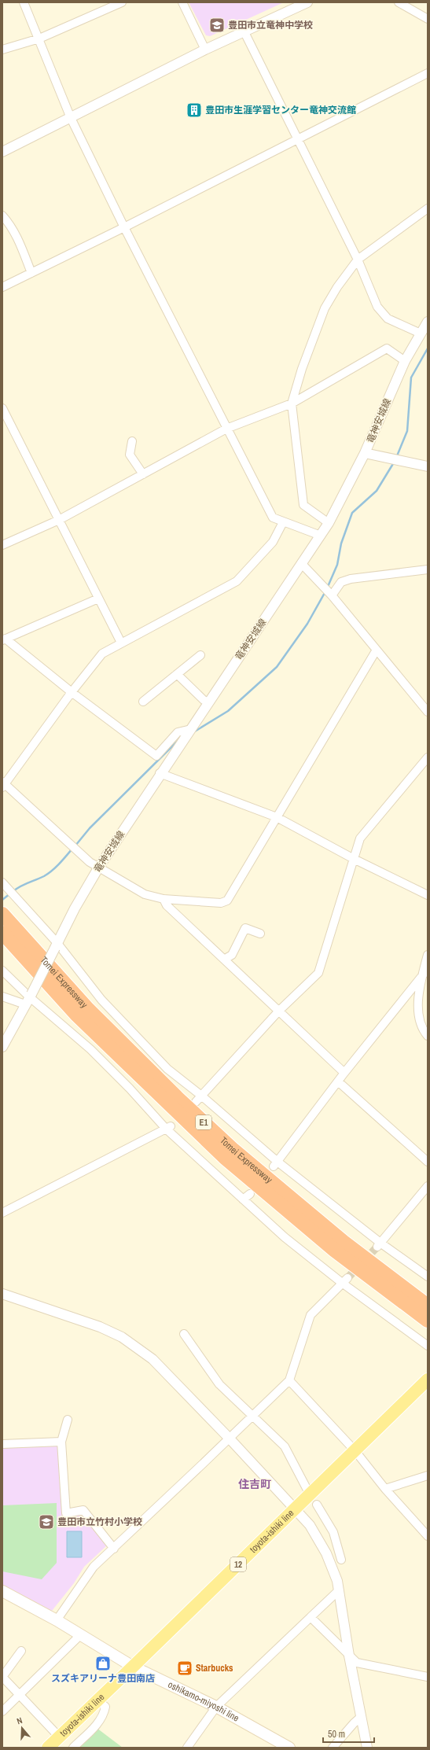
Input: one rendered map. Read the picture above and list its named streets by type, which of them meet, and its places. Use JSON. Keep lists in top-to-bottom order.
{
  "streets": {
    "highway": ["Tomei Expressway", "E1"],
    "main road": ["toyota-ishiki line", "12", "oshikamo-miyoshi line"],
    "street": ["竜神安城線"]
  },
  "crossings": [
    ["toyota-ishiki line", "oshikamo-miyoshi line"]
  ],
  "districts": ["住吉町"],
  "places": {
    "school or university": ["豊田市立竜神中学校", "豊田市立竹村小学校"],
    "building": ["豊田市生涯学習センター竜神交流館"],
    "shop": ["スズキアリーナ豊田南店"],
    "cafe": ["Starbucks"]
  },
  "scale_bar": "50 m",
  "north": "top"
}
